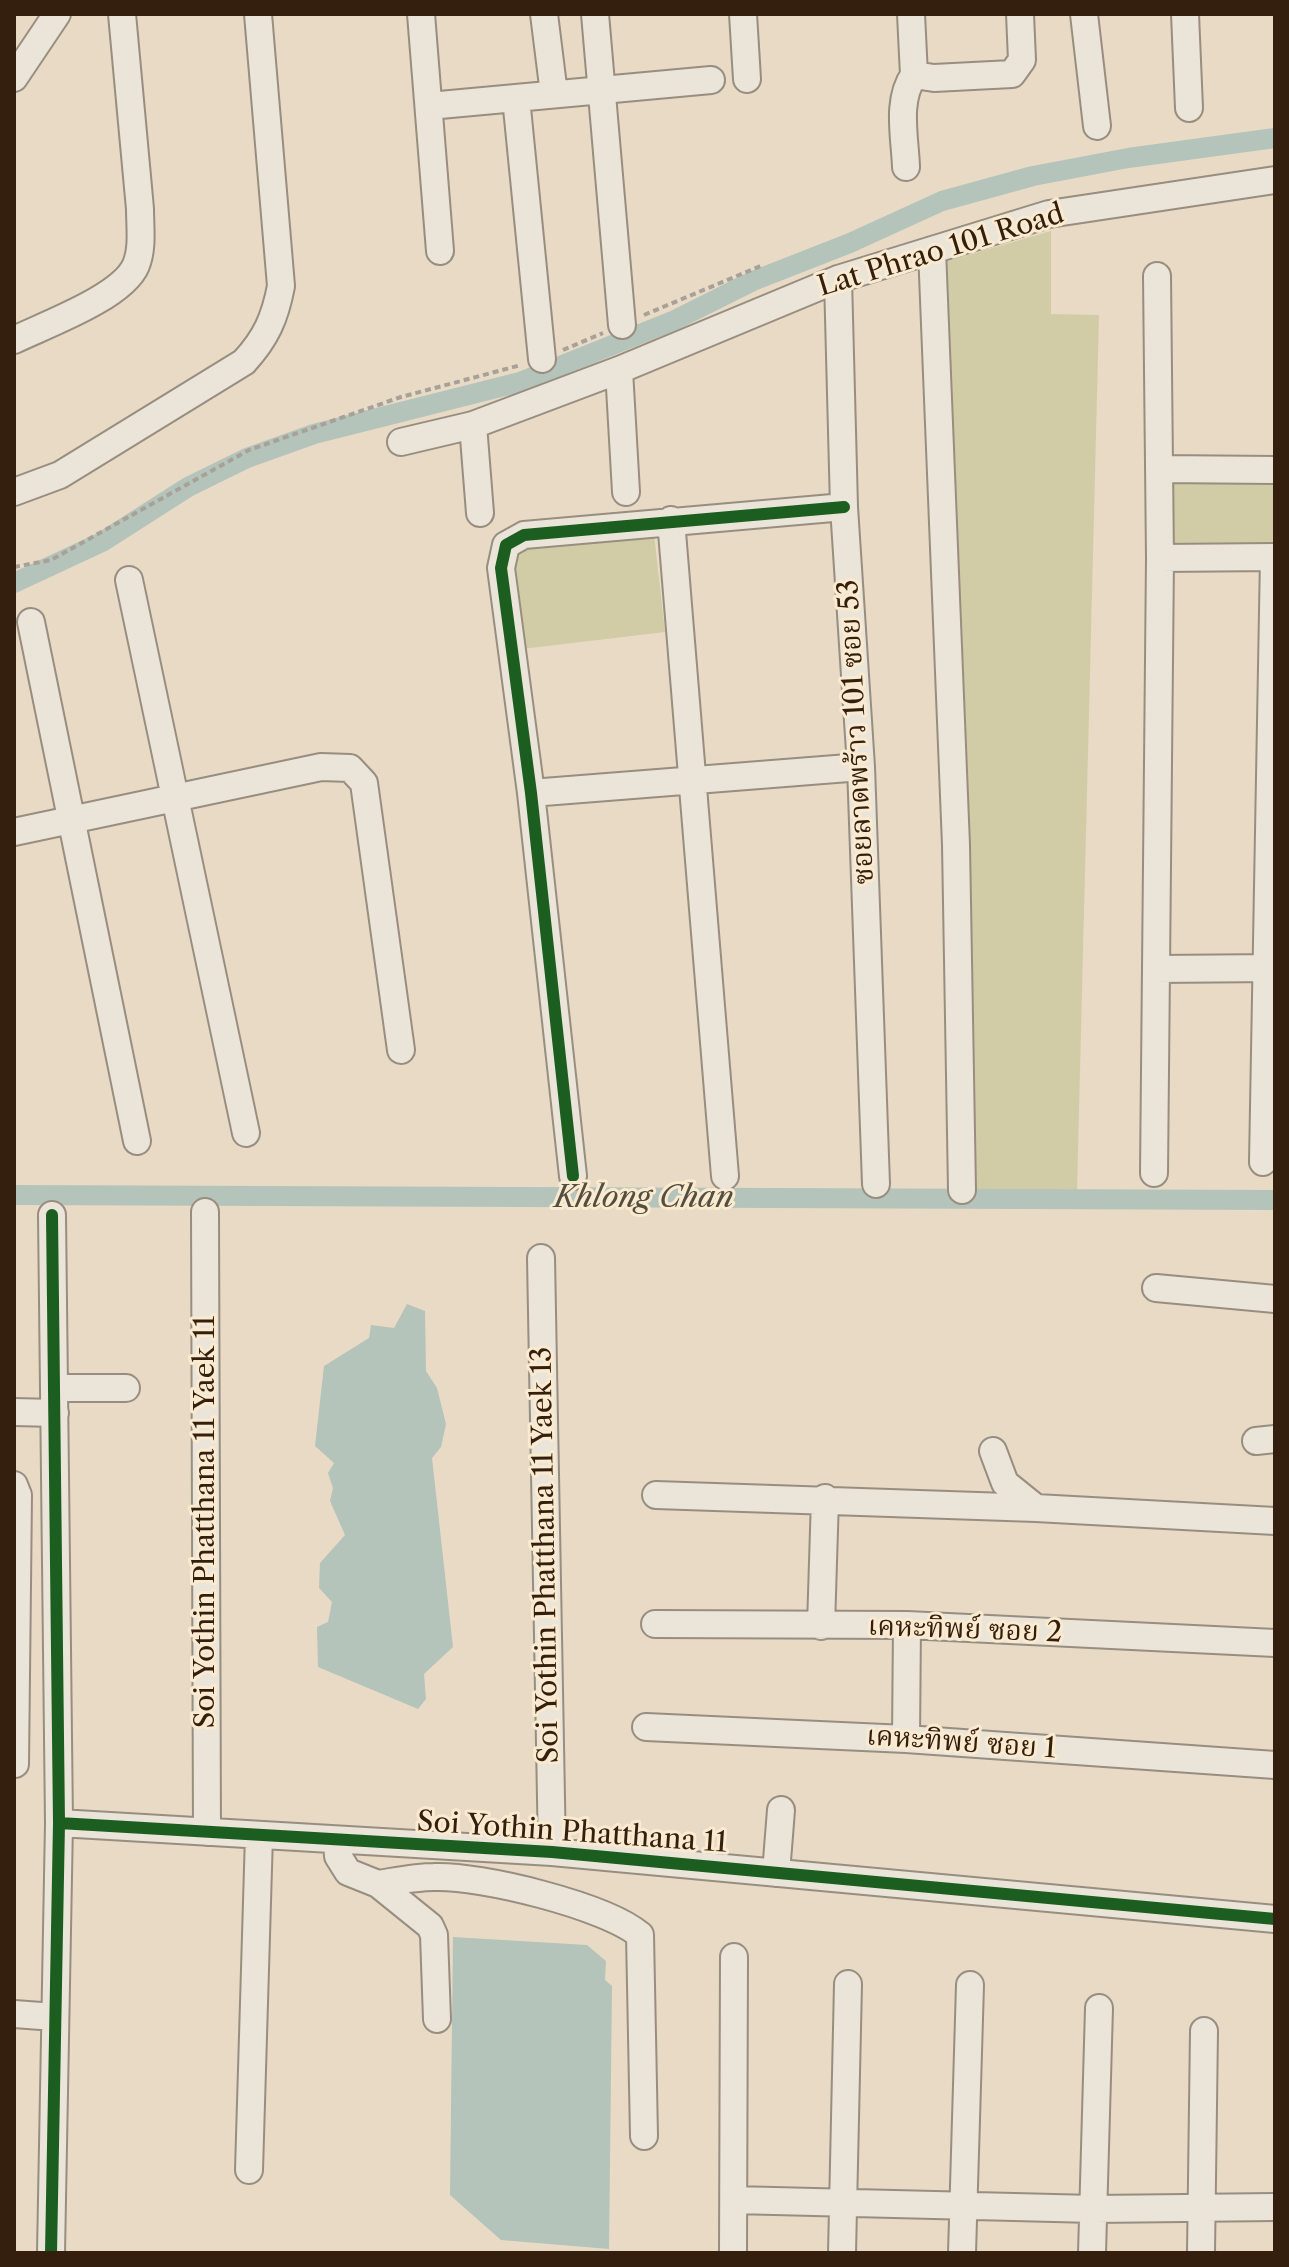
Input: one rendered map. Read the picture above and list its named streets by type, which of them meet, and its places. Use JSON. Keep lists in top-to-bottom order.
{
  "streets": {
    "street": [
      "Lat Phrao 101 Road",
      "ซอยลาดพร้าว 101 ซอย 53",
      "Soi Yothin Phatthana 11 Yaek 11",
      "Soi Yothin Phatthana 11 Yaek 13",
      "เคหะทิพย์ ซอย 2",
      "เคหะทิพย์ ซอย 1",
      "Soi Yothin Phatthana 11"
    ]
  },
  "crossings": [
    ["Lat Phrao 101 Road", "ซอยลาดพร้าว 101 ซอย 53"],
    ["Soi Yothin Phatthana 11 Yaek 11", "Soi Yothin Phatthana 11"],
    ["Soi Yothin Phatthana 11 Yaek 13", "Soi Yothin Phatthana 11"]
  ],
  "water": ["Khlong Chan"]
}
